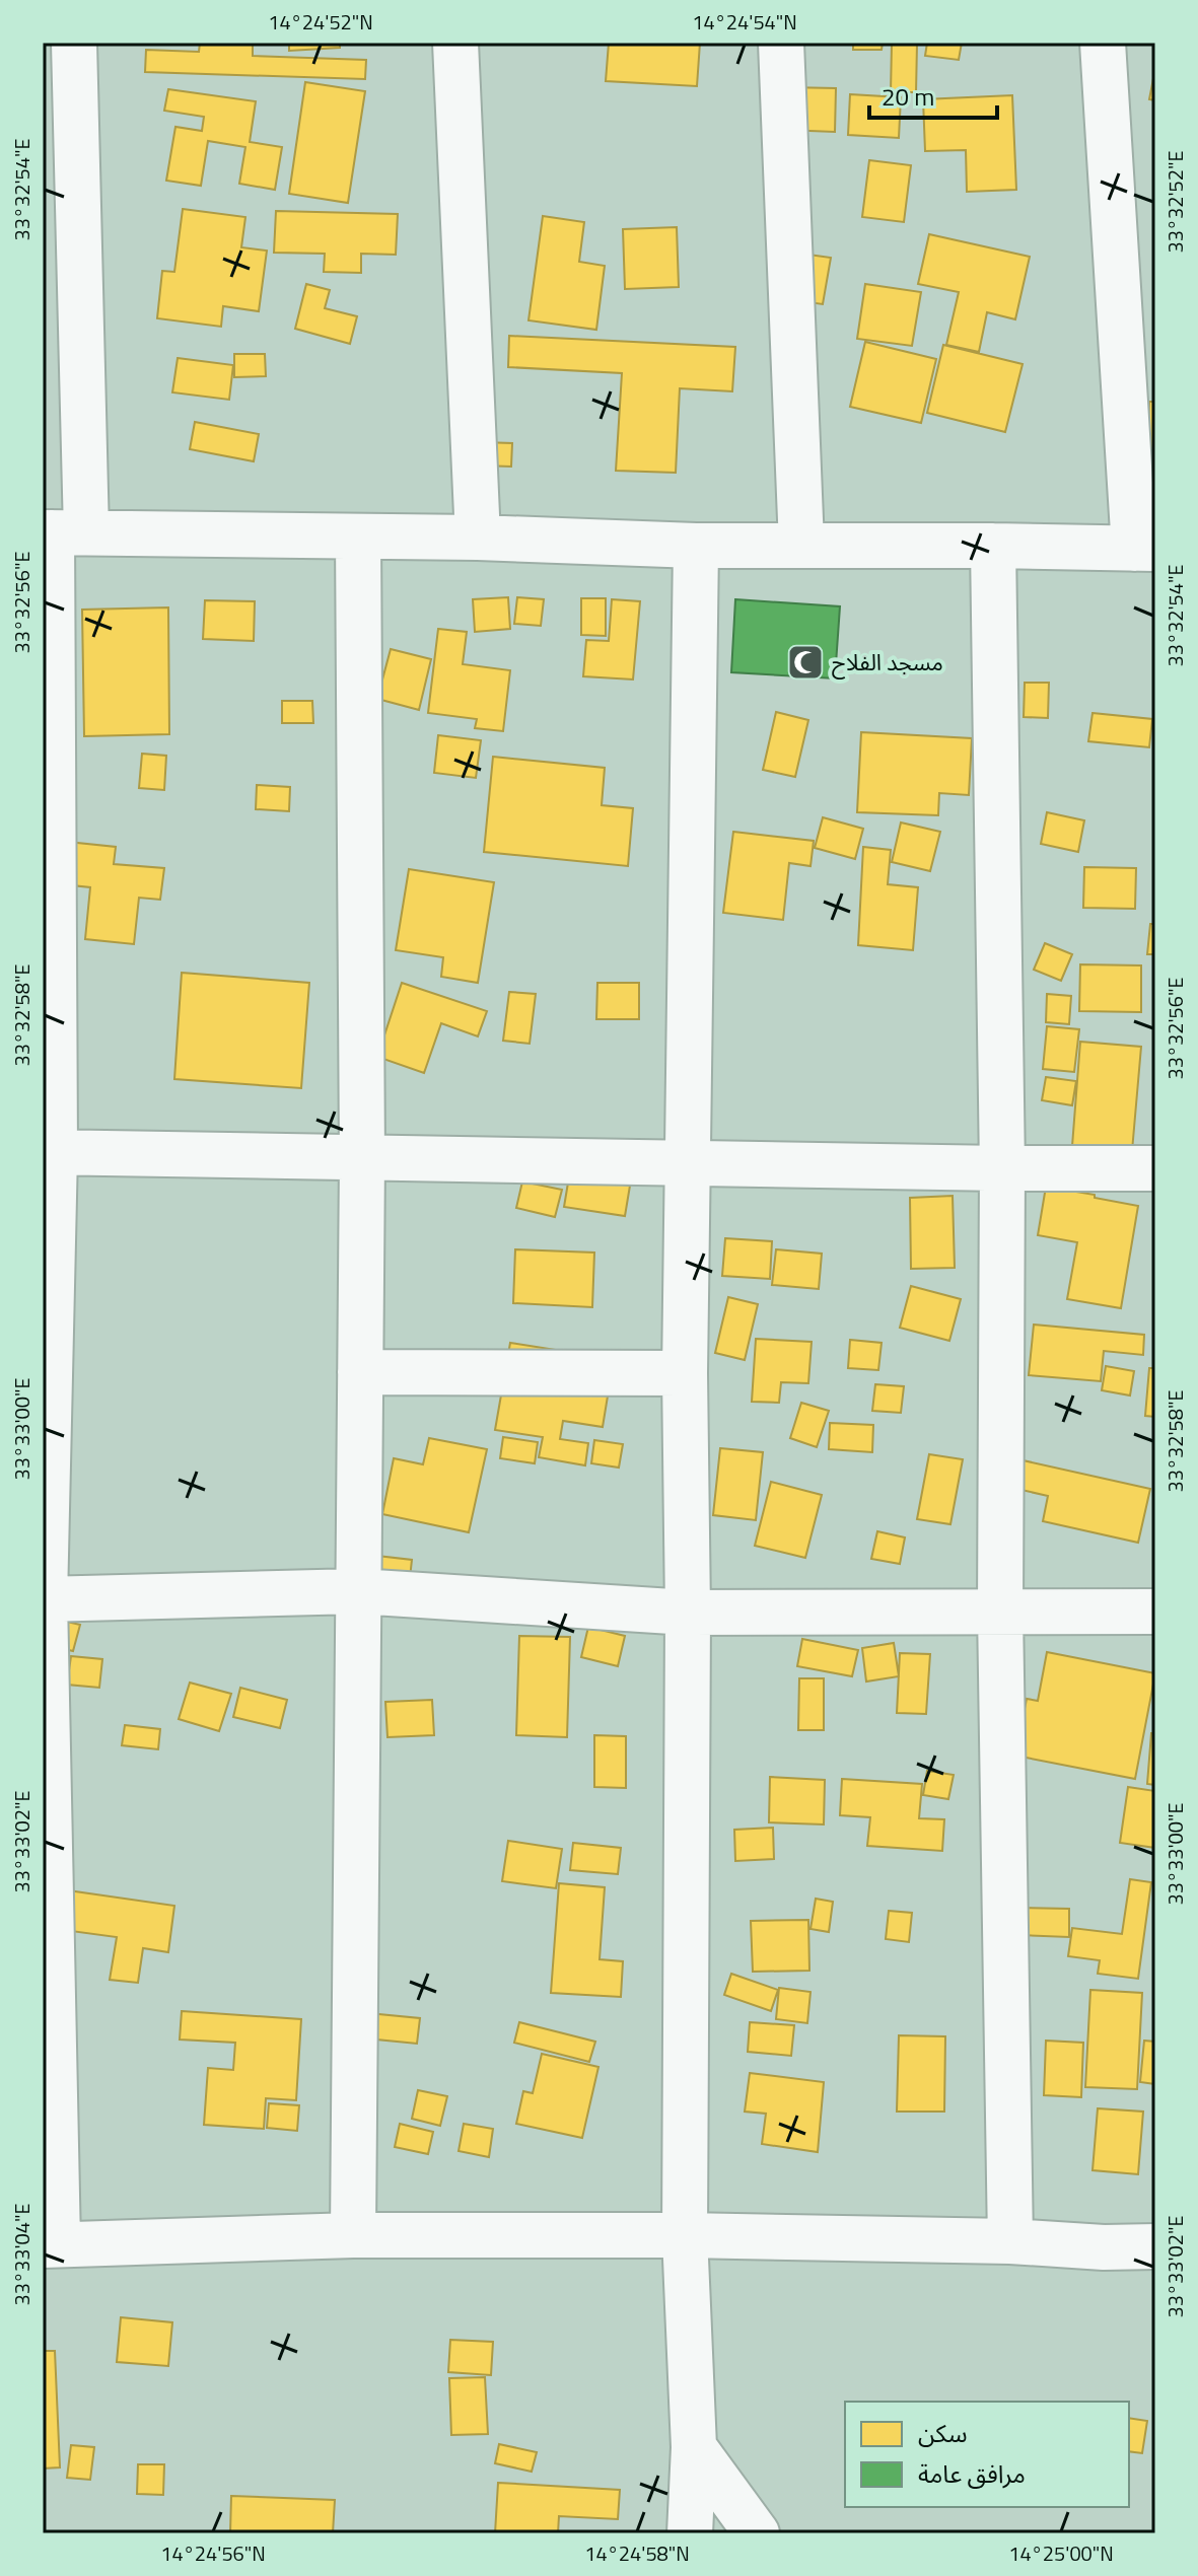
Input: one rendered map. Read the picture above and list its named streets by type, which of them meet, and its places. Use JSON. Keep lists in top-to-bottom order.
{
  "places": {
    "mosque": ["مسجد الفلاح"]
  },
  "legend": ["سكن", "مرافق عامة"],
  "scale_bar": "20 m",
  "coordinates": [
    "14°24'52\"N",
    "14°24'54\"N",
    "33°32'54\"E",
    "33°32'52\"E",
    "33°32'56\"E",
    "33°32'58\"E",
    "33°33'00\"E",
    "33°33'02\"E",
    "33°33'04\"E",
    "14°24'56\"N",
    "14°24'58\"N",
    "14°25'00\"N"
  ]
}
